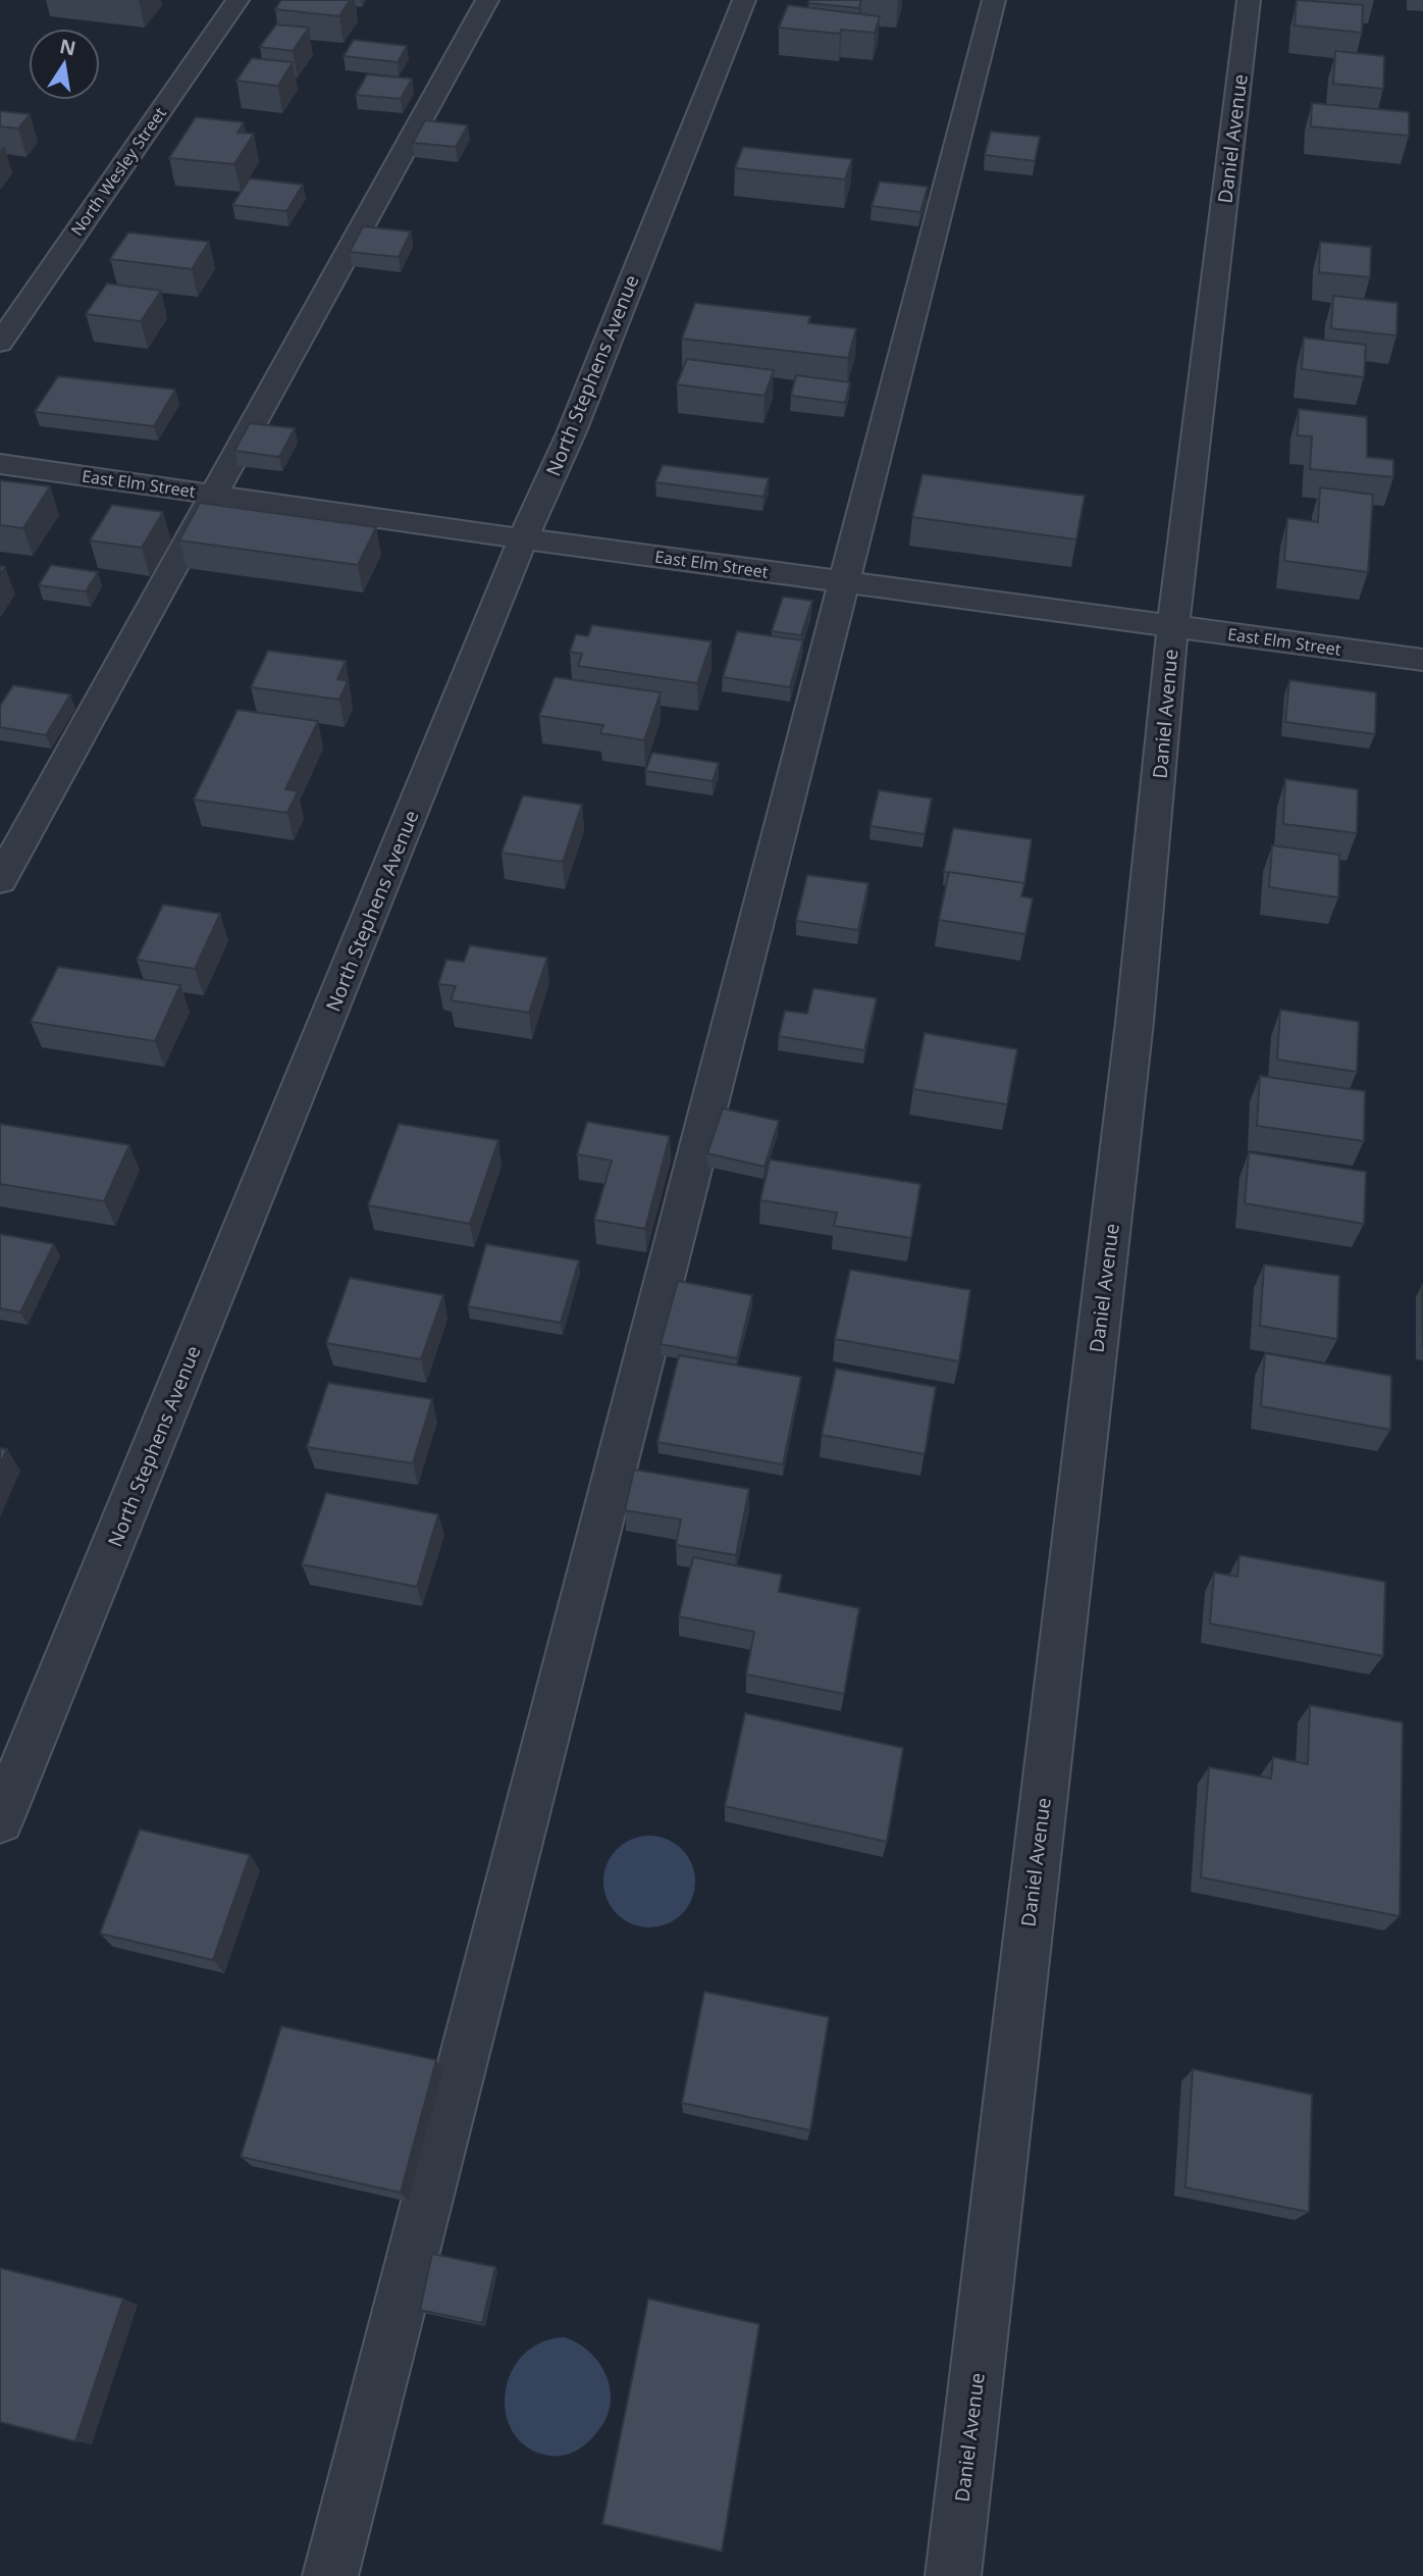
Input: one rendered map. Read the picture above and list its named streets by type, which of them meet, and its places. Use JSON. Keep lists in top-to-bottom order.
{
  "streets": {
    "street": [
      "Daniel Avenue",
      "North Wesley Street",
      "North Stephens Avenue",
      "East Elm Street"
    ]
  },
  "crossings": [
    ["Daniel Avenue", "East Elm Street"],
    ["North Stephens Avenue", "East Elm Street"]
  ],
  "north": "top"
}
